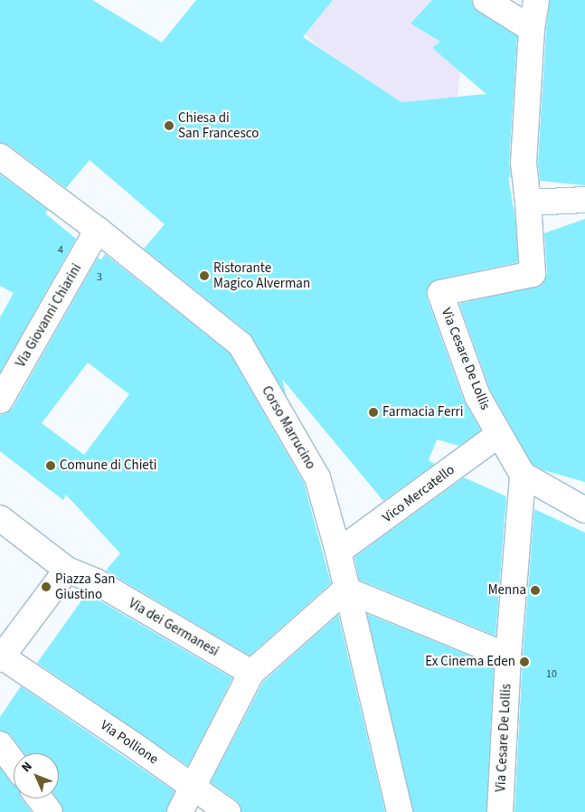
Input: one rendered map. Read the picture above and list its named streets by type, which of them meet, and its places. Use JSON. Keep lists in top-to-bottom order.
{
  "streets": {
    "street": [
      "Via Giovanni Chiarini",
      "Via Cesare De Lollis",
      "Corso Marrucino",
      "Vico Mercatello",
      "Via dei Germanesi",
      "Via Pollione"
    ]
  },
  "crossings": [
    ["Via Giovanni Chiarini", "Corso Marrucino"],
    ["Via Cesare De Lollis", "Vico Mercatello"],
    ["Corso Marrucino", "Vico Mercatello"]
  ],
  "places": [
    "Chiesa di San Francesco",
    "Ristorante Magico Alverman",
    "Farmacia Ferri",
    "Comune di Chieti",
    "Piazza San Giustino",
    "Menna",
    "Ex Cinema Eden"
  ],
  "house_numbers": ["4", "3", "10"],
  "north": "top left"
}
